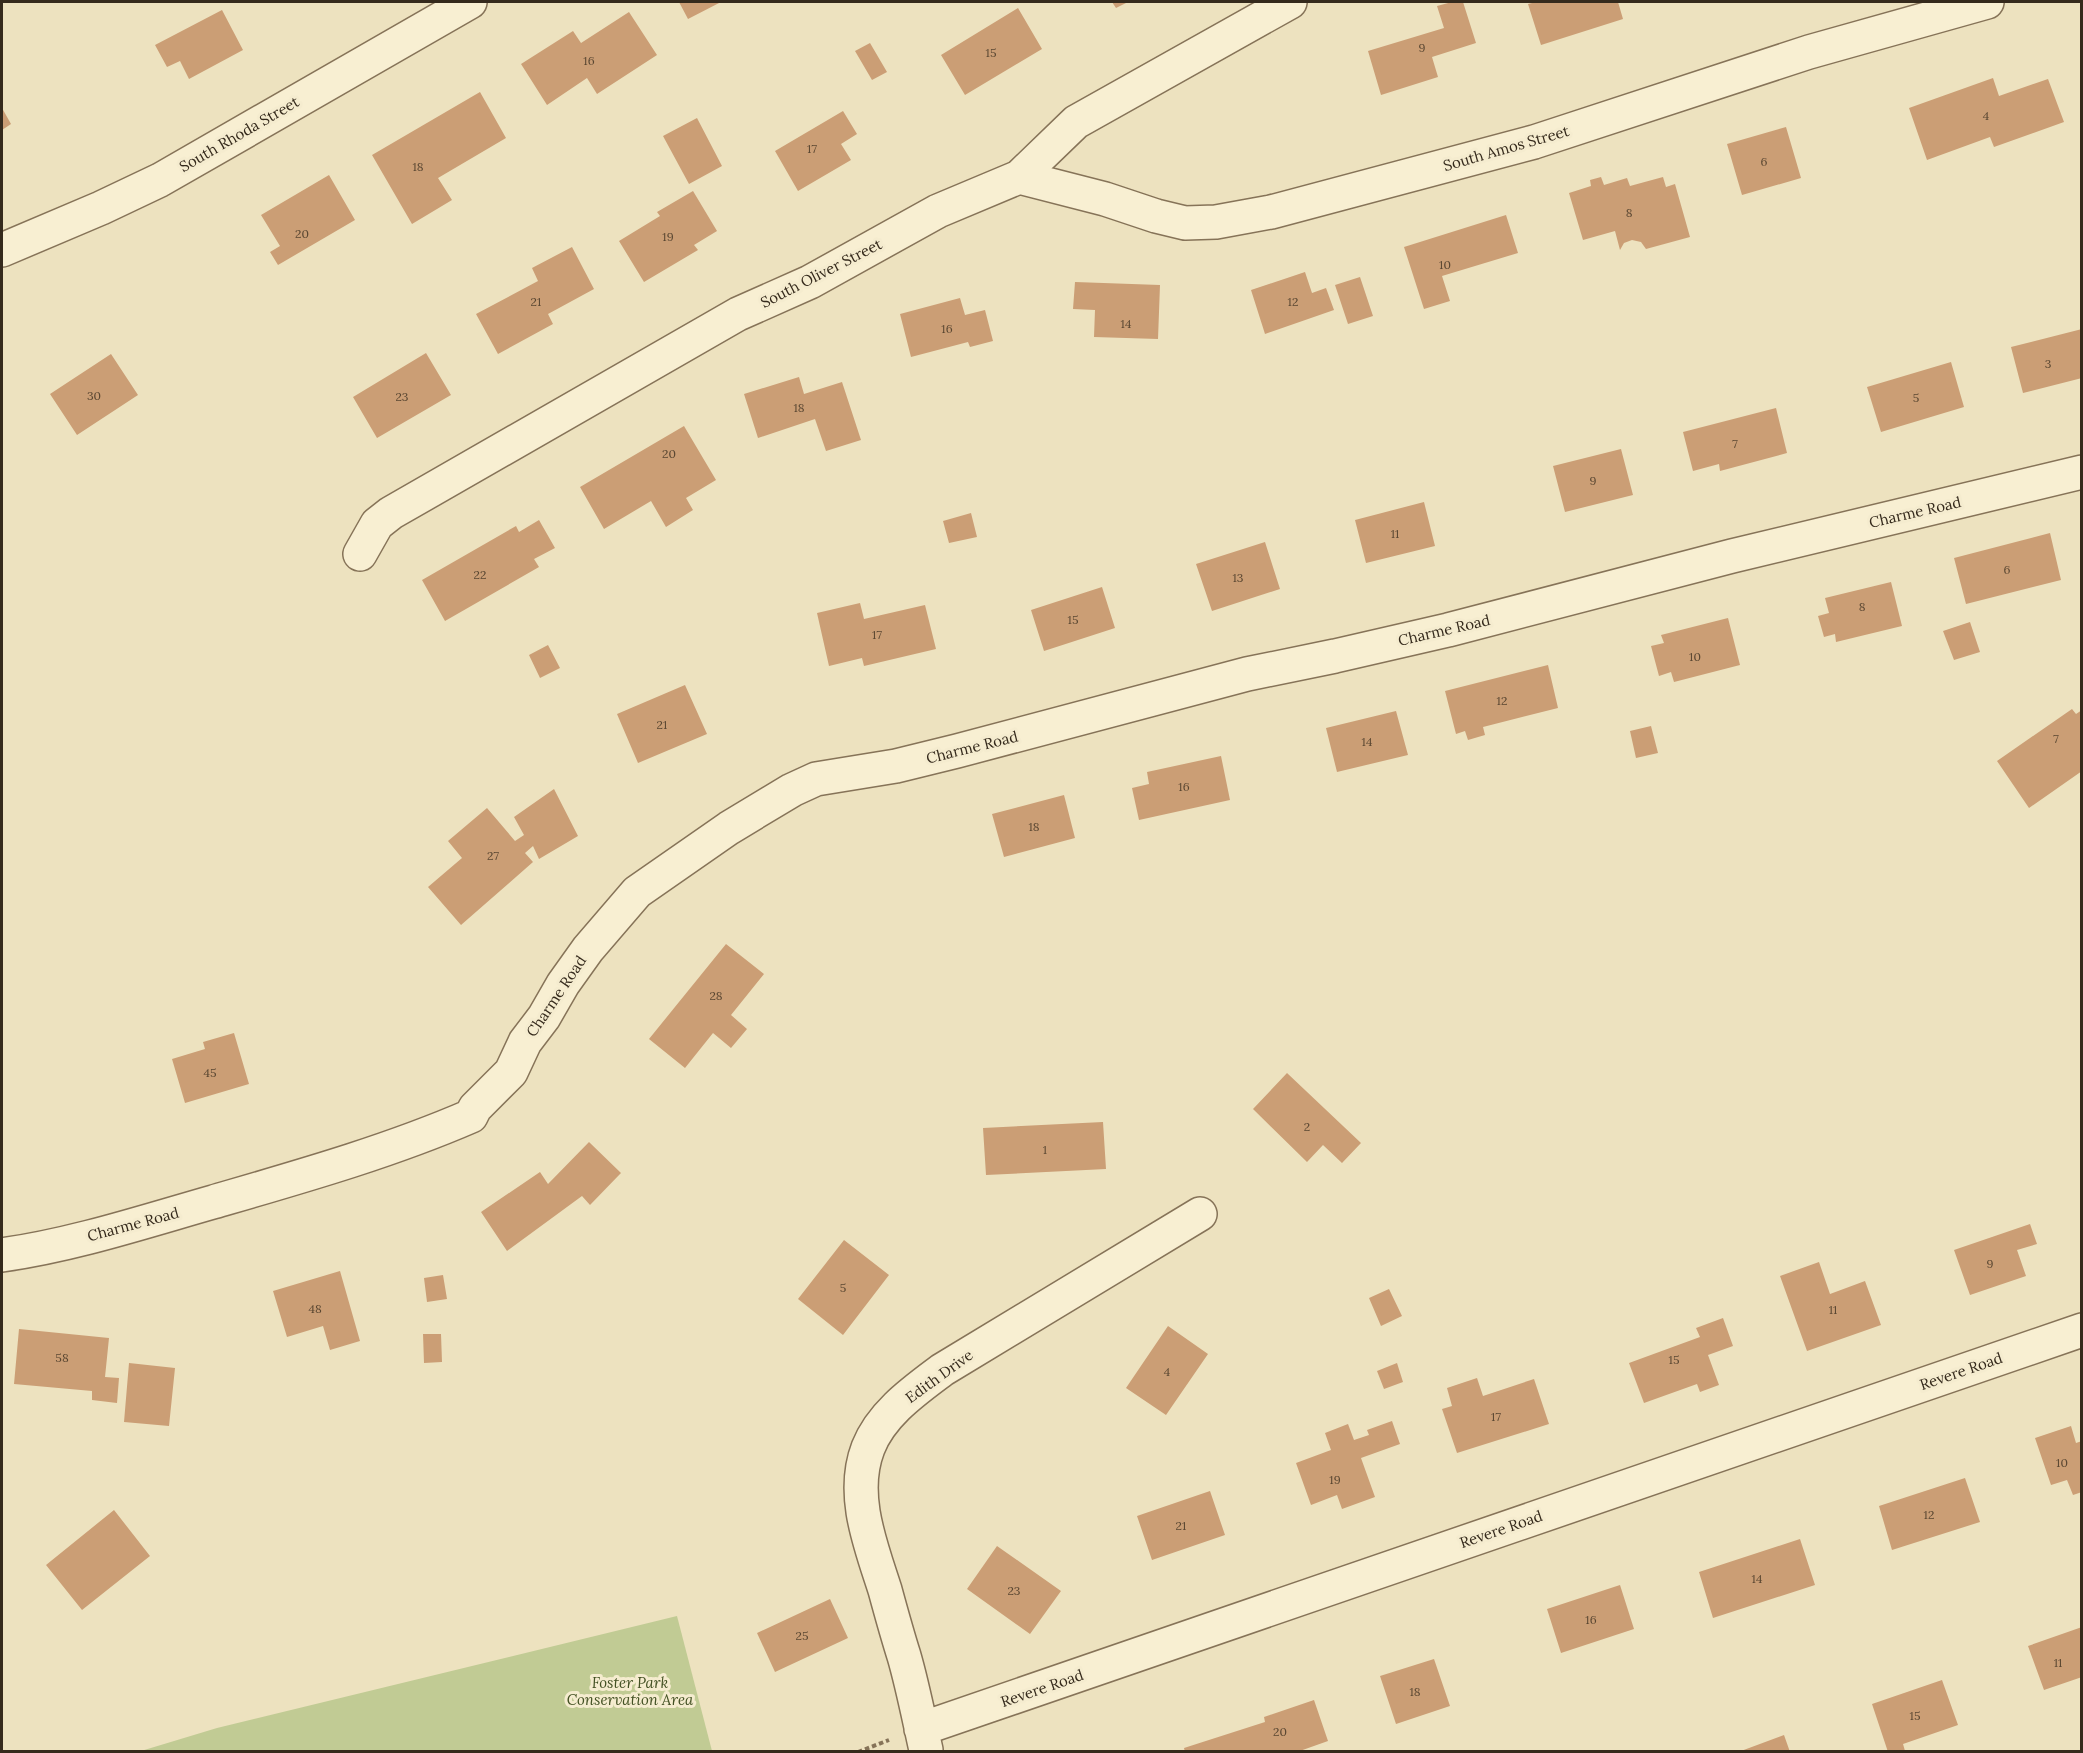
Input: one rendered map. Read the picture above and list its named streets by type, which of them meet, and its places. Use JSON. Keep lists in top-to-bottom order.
{
  "streets": {
    "street": [
      "South Rhoda Street",
      "South Amos Street",
      "South Oliver Street",
      "Charme Road",
      "Revere Road",
      "Edith Drive"
    ]
  },
  "crossings": [
    ["South Amos Street", "South Oliver Street"],
    ["Revere Road", "Edith Drive"]
  ],
  "parks": ["Foster Park Conservation Area"],
  "house_numbers": [
    "9",
    "15",
    "16",
    "4",
    "17",
    "6",
    "18",
    "8",
    "20",
    "19",
    "10",
    "21",
    "12",
    "14",
    "16",
    "3",
    "30",
    "23",
    "5",
    "18",
    "7",
    "20",
    "9",
    "11",
    "6",
    "22",
    "13",
    "8",
    "15",
    "17",
    "10",
    "12",
    "21",
    "7",
    "14",
    "16",
    "18",
    "27",
    "28",
    "45",
    "2",
    "1",
    "9",
    "5",
    "48",
    "11",
    "58",
    "15",
    "4",
    "17",
    "10",
    "19",
    "12",
    "21",
    "14",
    "23",
    "16",
    "25",
    "11",
    "18",
    "15",
    "20"
  ]
}
